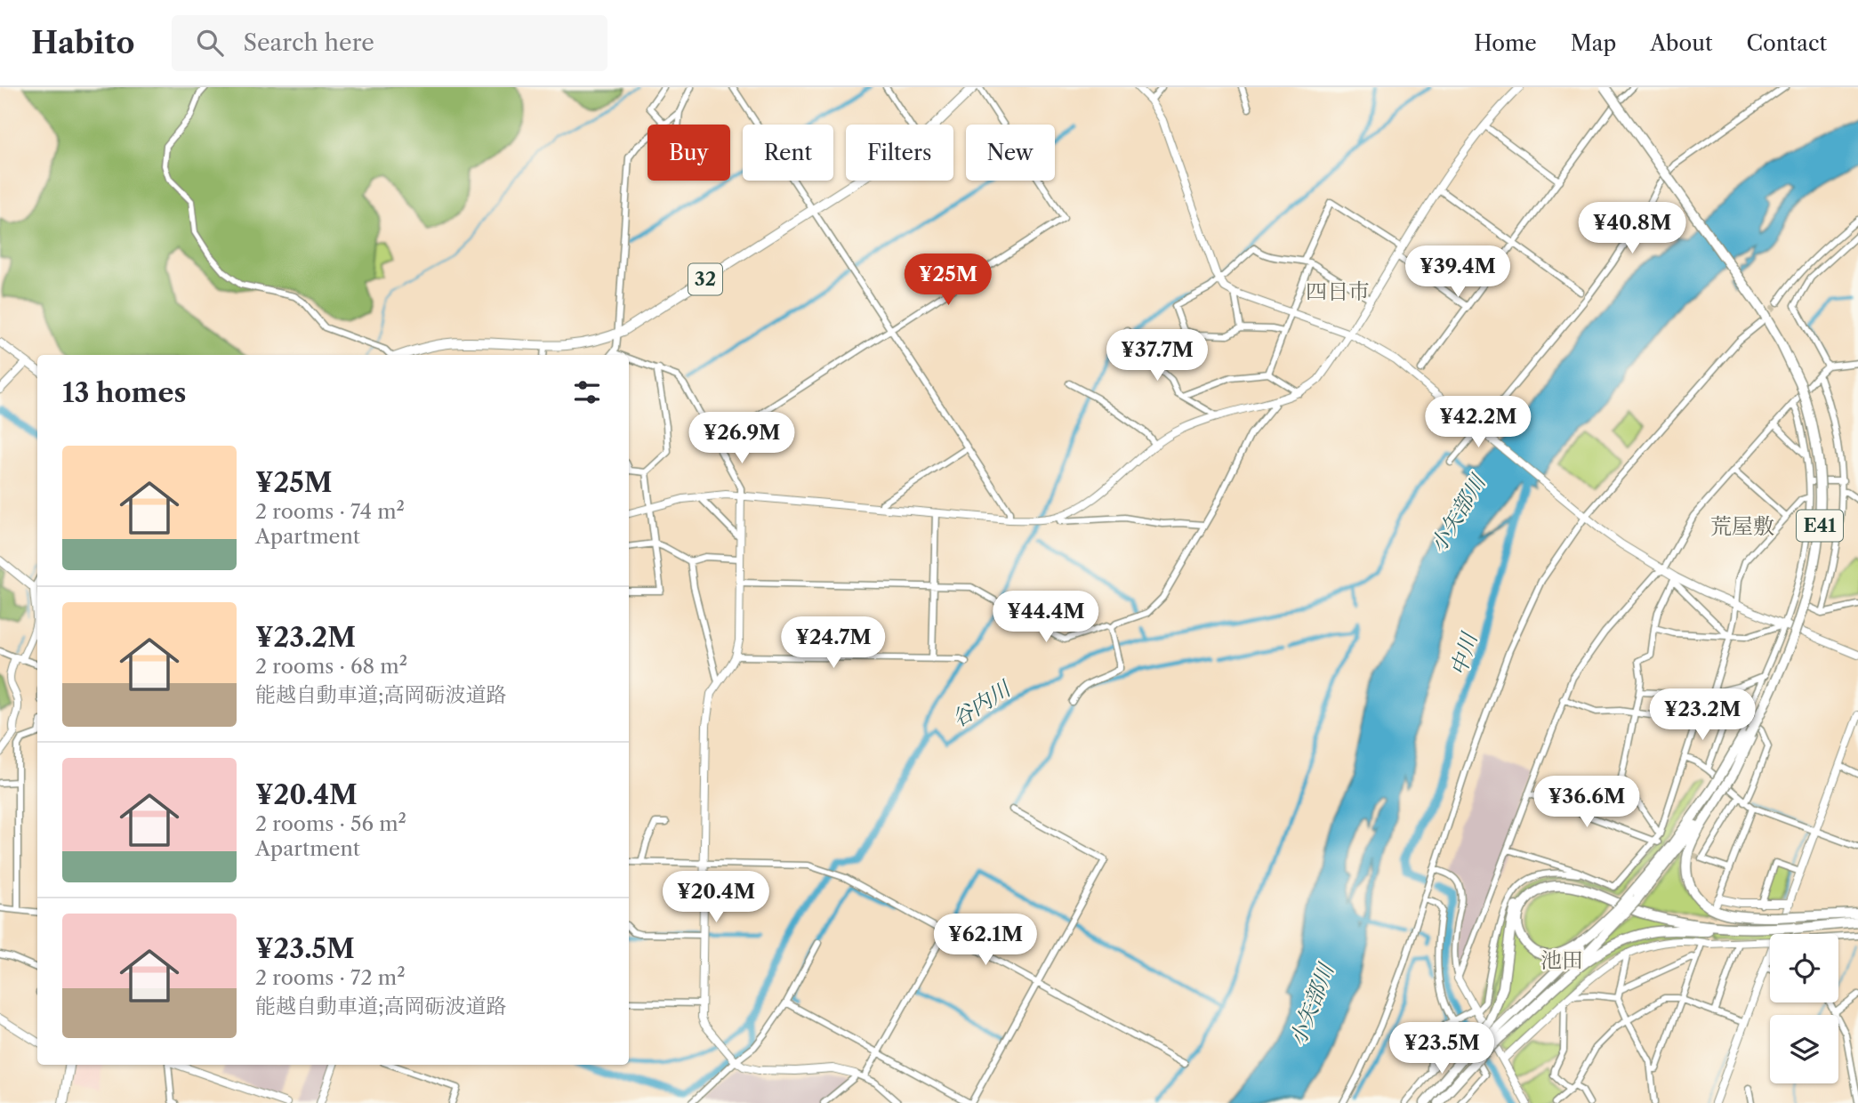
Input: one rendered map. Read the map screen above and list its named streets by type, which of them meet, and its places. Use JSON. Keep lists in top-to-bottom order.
{
  "streets": {
    "highway": ["E41"],
    "main road": ["32"]
  },
  "districts": ["四日市", "荒屋敷", "池田"],
  "water": ["小矢部川", "中川", "谷内川"],
  "page": {
    "header": "Habito",
    "search": "Search here",
    "nav": [
      "Home",
      "Map",
      "About",
      "Contact"
    ],
    "chip": [
      "Buy",
      "Rent",
      "Filters",
      "New"
    ],
    "price": [
      "¥40.8M",
      "¥39.4M",
      "¥25M",
      "¥37.7M",
      "¥42.2M",
      "¥26.9M",
      "¥44.4M",
      "¥24.7M",
      "¥23.2M",
      "¥36.6M",
      "¥20.4M",
      "¥62.1M",
      "¥23.5M"
    ],
    "heading": "13 homes",
    "list": [
      {
        "name": "¥25M",
        "note": "2 rooms · 74 m² · Apartment"
      },
      {
        "name": "¥23.2M",
        "note": "2 rooms · 68 m² · 能越自動車道;高岡砺波道路"
      },
      {
        "name": "¥20.4M",
        "note": "2 rooms · 56 m² · Apartment"
      },
      {
        "name": "¥23.5M",
        "note": "2 rooms · 72 m² · 能越自動車道;高岡砺波道路"
      }
    ]
  }
}
